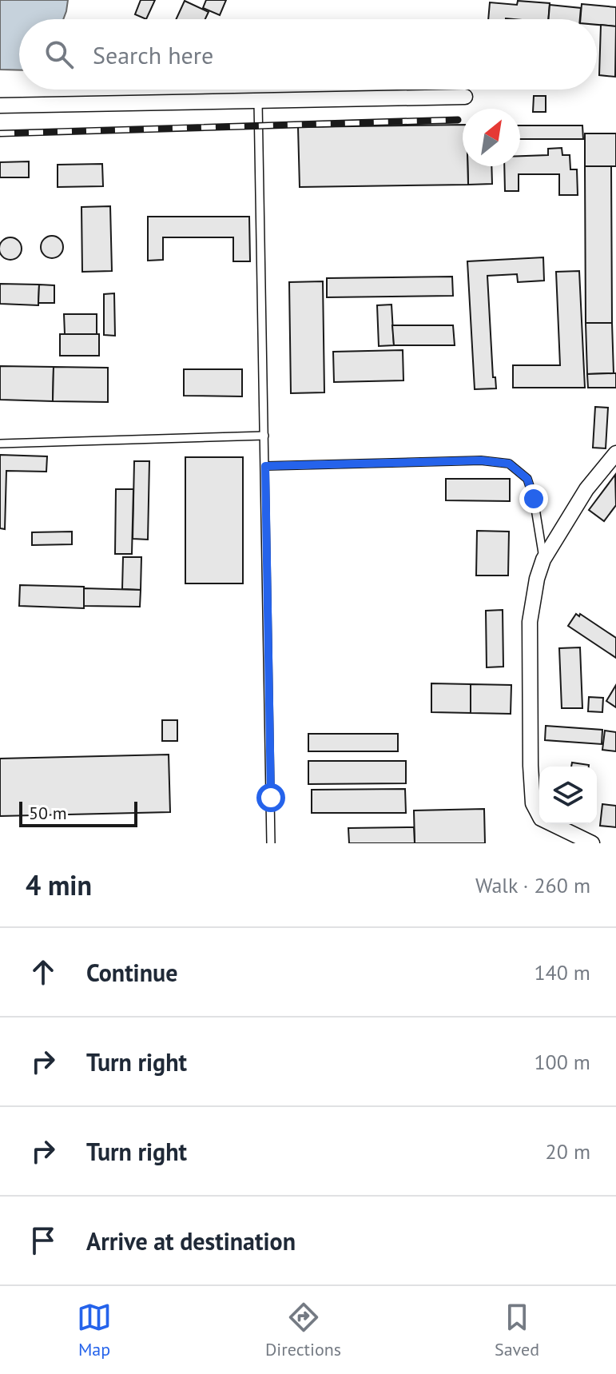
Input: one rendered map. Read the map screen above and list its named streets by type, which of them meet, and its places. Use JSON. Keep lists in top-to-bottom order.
{
  "scale_bar": "50 m",
  "north": "top right",
  "page": {
    "search": "Search here",
    "scale": "50 m",
    "heading": ["4 min", "Walk · 260 m"],
    "list": [
      ["Continue", "140 m"],
      ["Turn right", "100 m"],
      ["Turn right", "20 m"],
      "Arrive at destination"
    ],
    "nav": ["Map", "Directions", "Saved"]
  }
}
